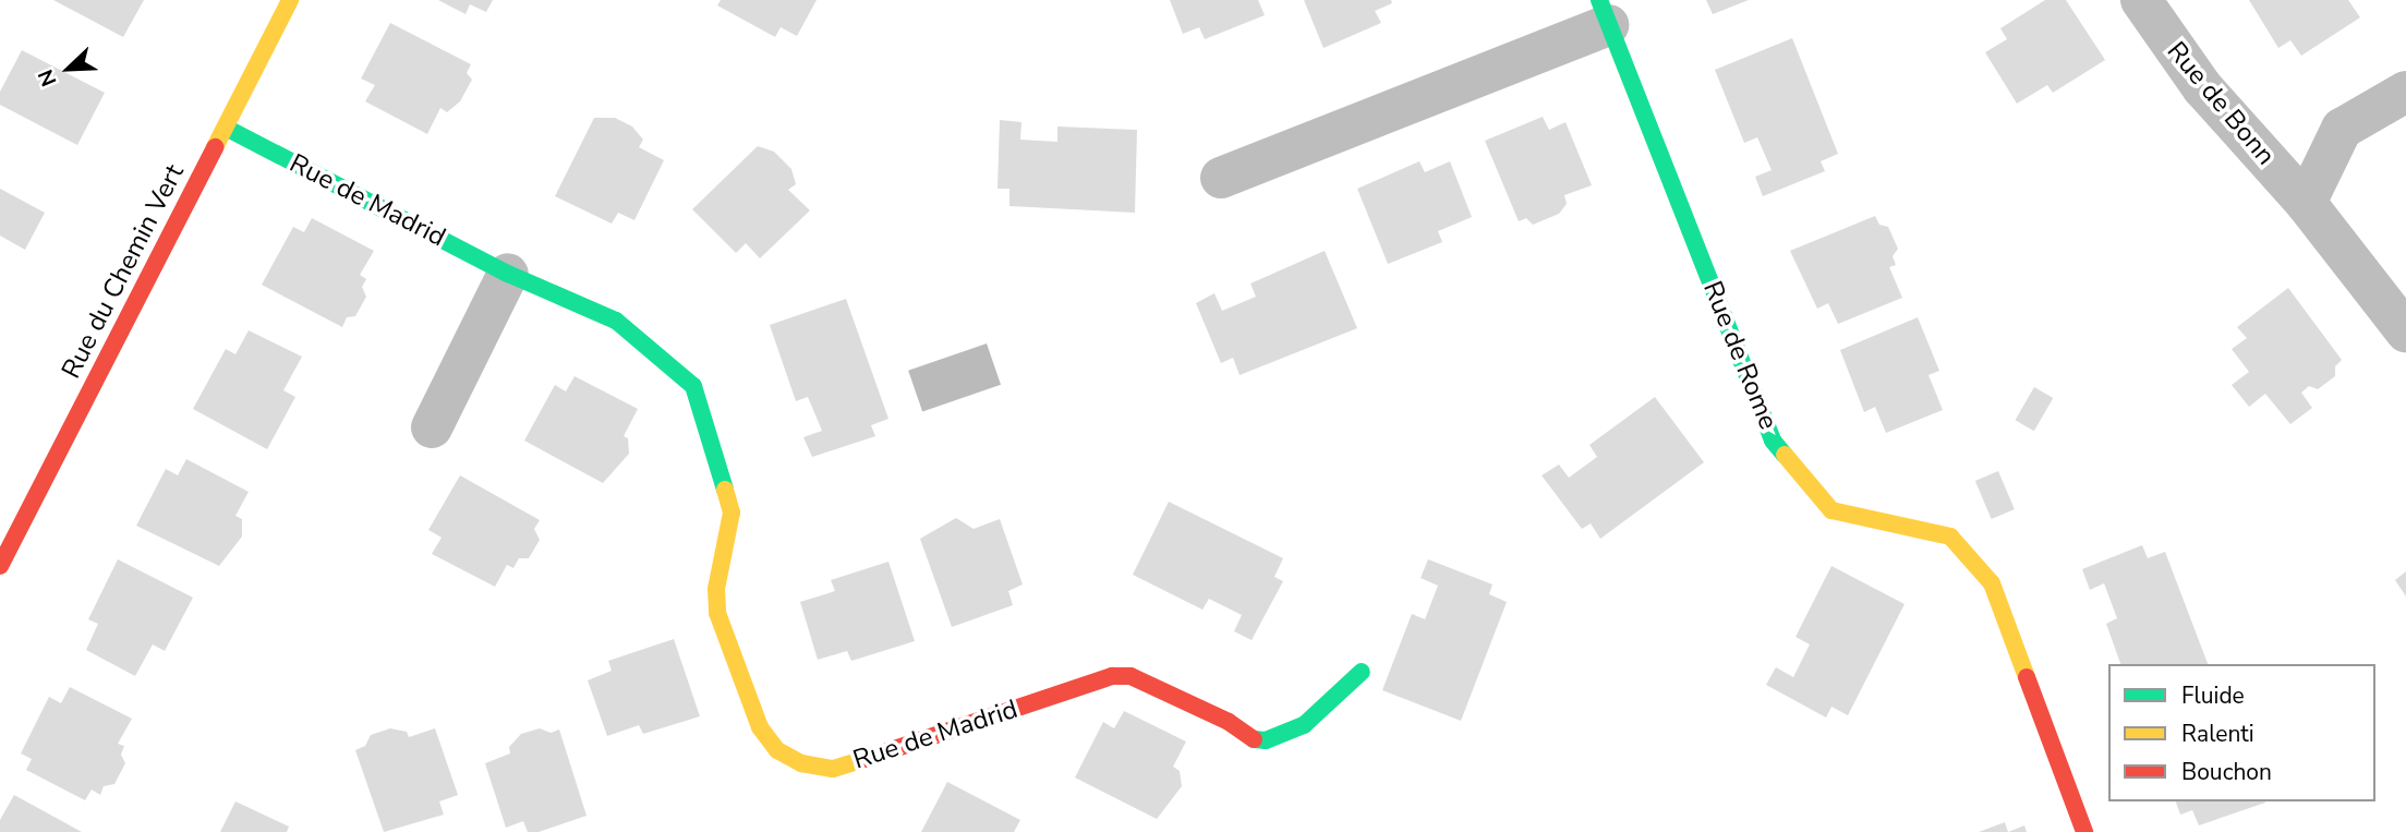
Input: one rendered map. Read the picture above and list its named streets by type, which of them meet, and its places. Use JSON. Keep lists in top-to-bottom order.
{
  "streets": {
    "street": [
      "Rue de Bonn",
      "Rue de Madrid",
      "Rue du Chemin Vert",
      "Rue de Rome"
    ]
  },
  "crossings": [
    ["Rue de Madrid", "Rue du Chemin Vert"]
  ],
  "legend": ["Fluide", "Ralenti", "Bouchon"],
  "north": "bottom left"
}
